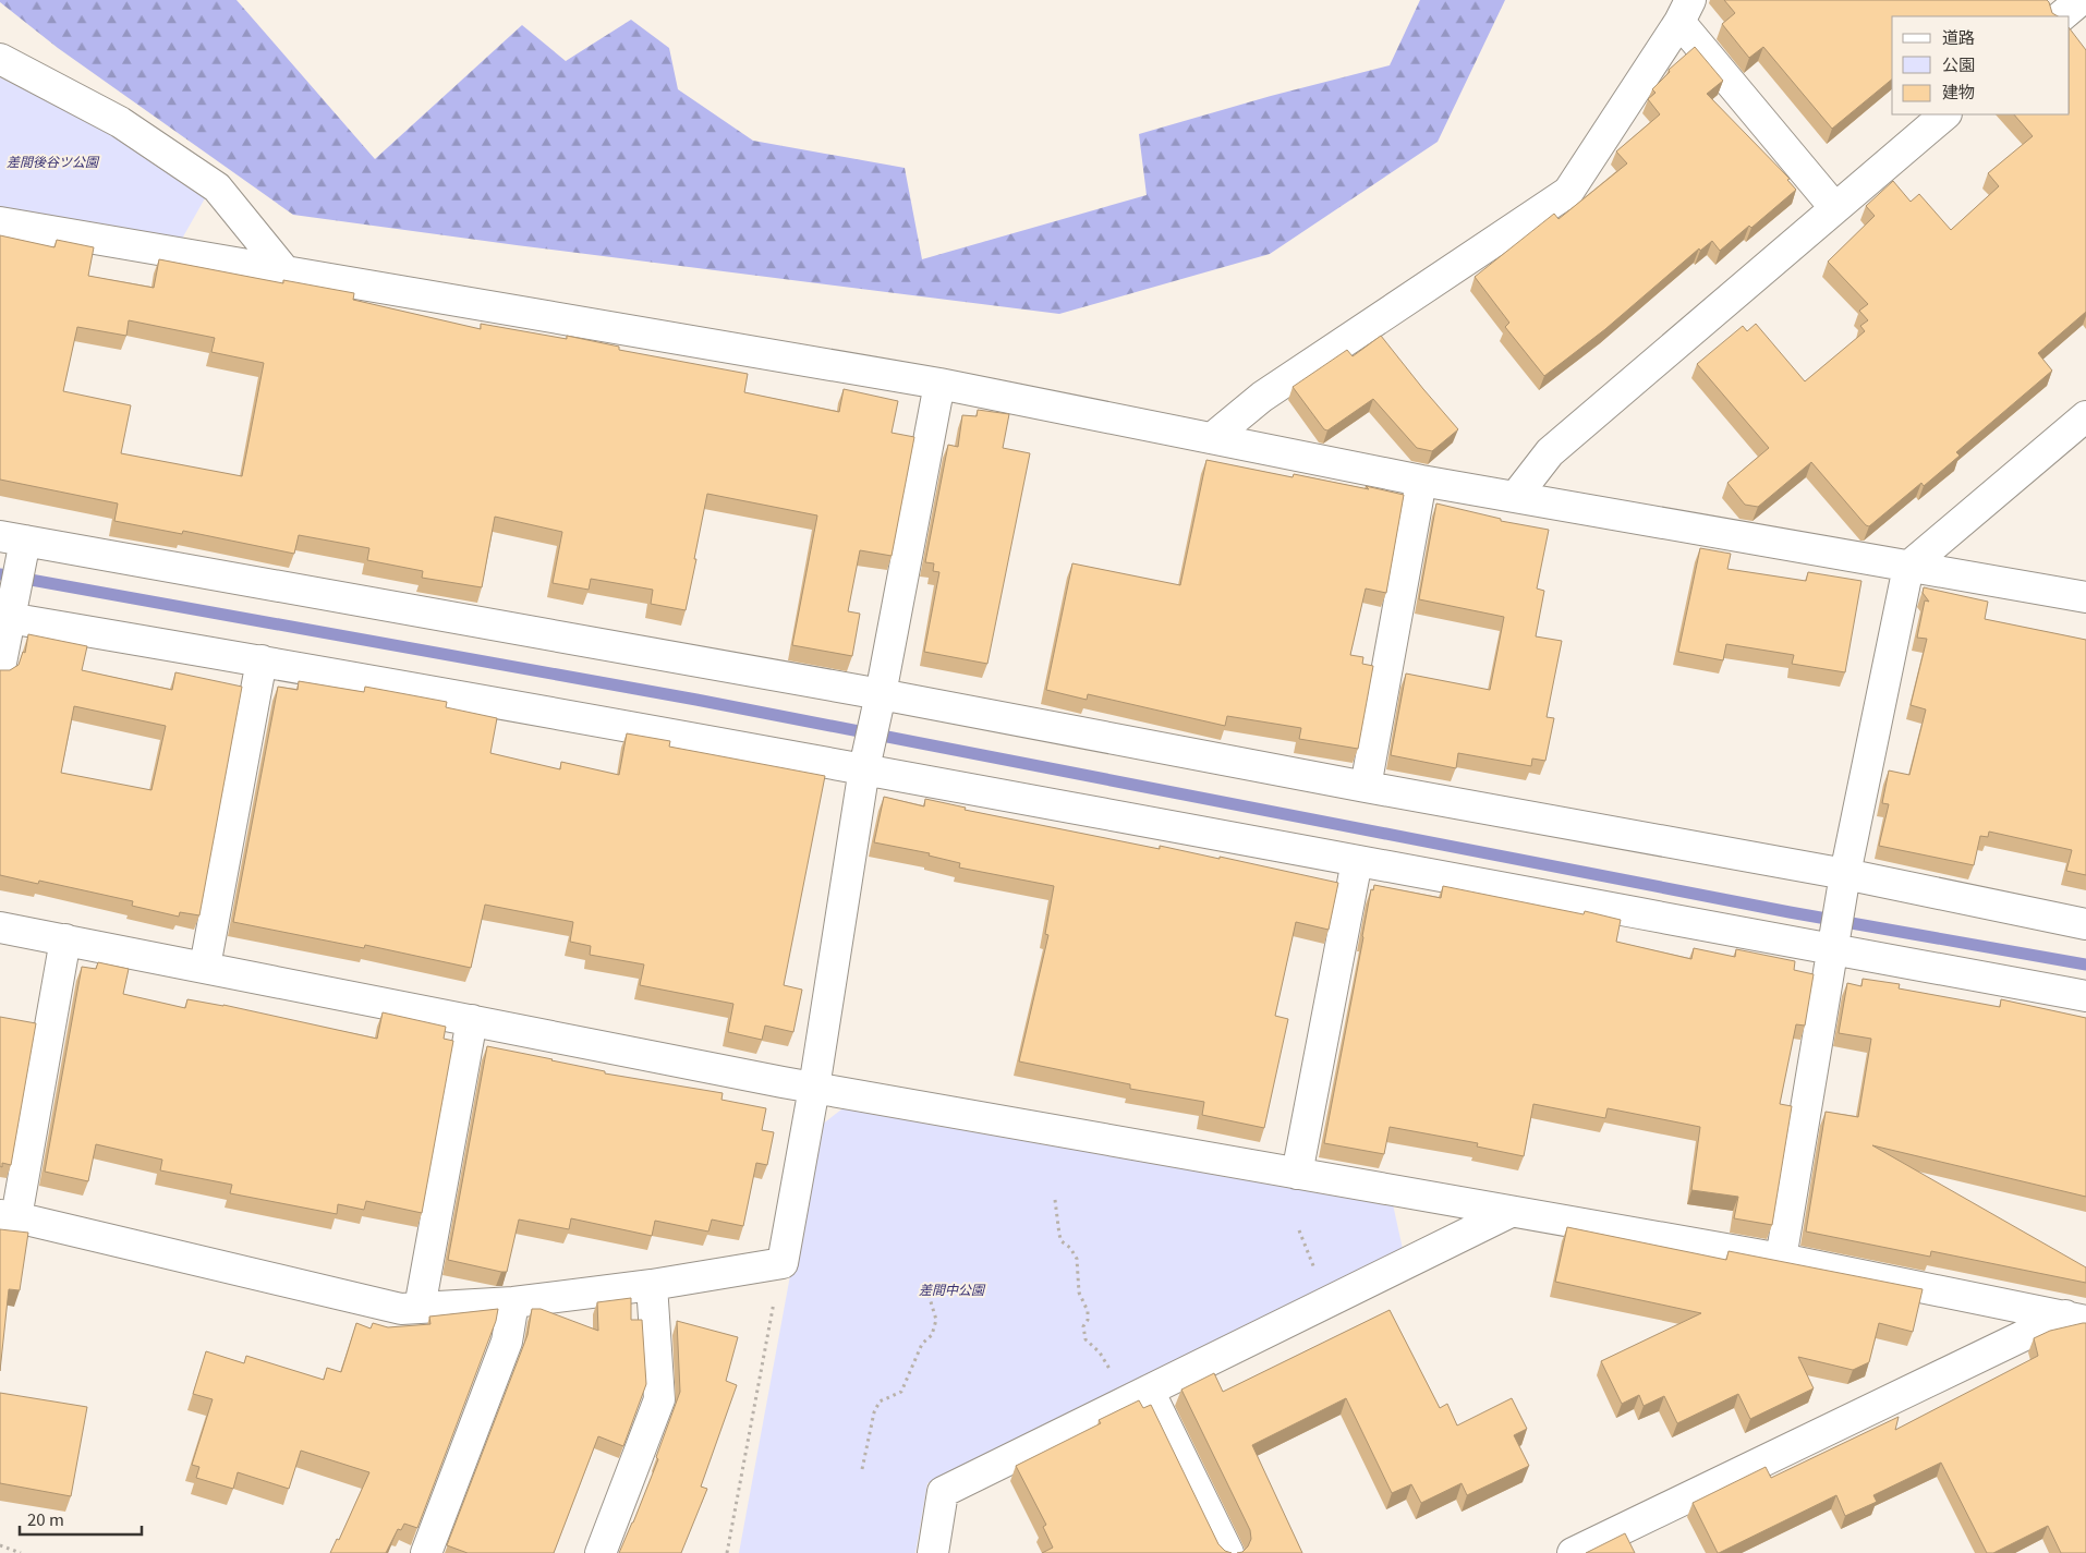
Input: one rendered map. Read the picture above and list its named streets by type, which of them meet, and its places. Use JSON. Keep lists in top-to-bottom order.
{
  "parks": ["差間後谷ツ公園", "差間中公園"],
  "legend": ["道路", "公園", "建物"],
  "scale_bar": "20 m"
}
